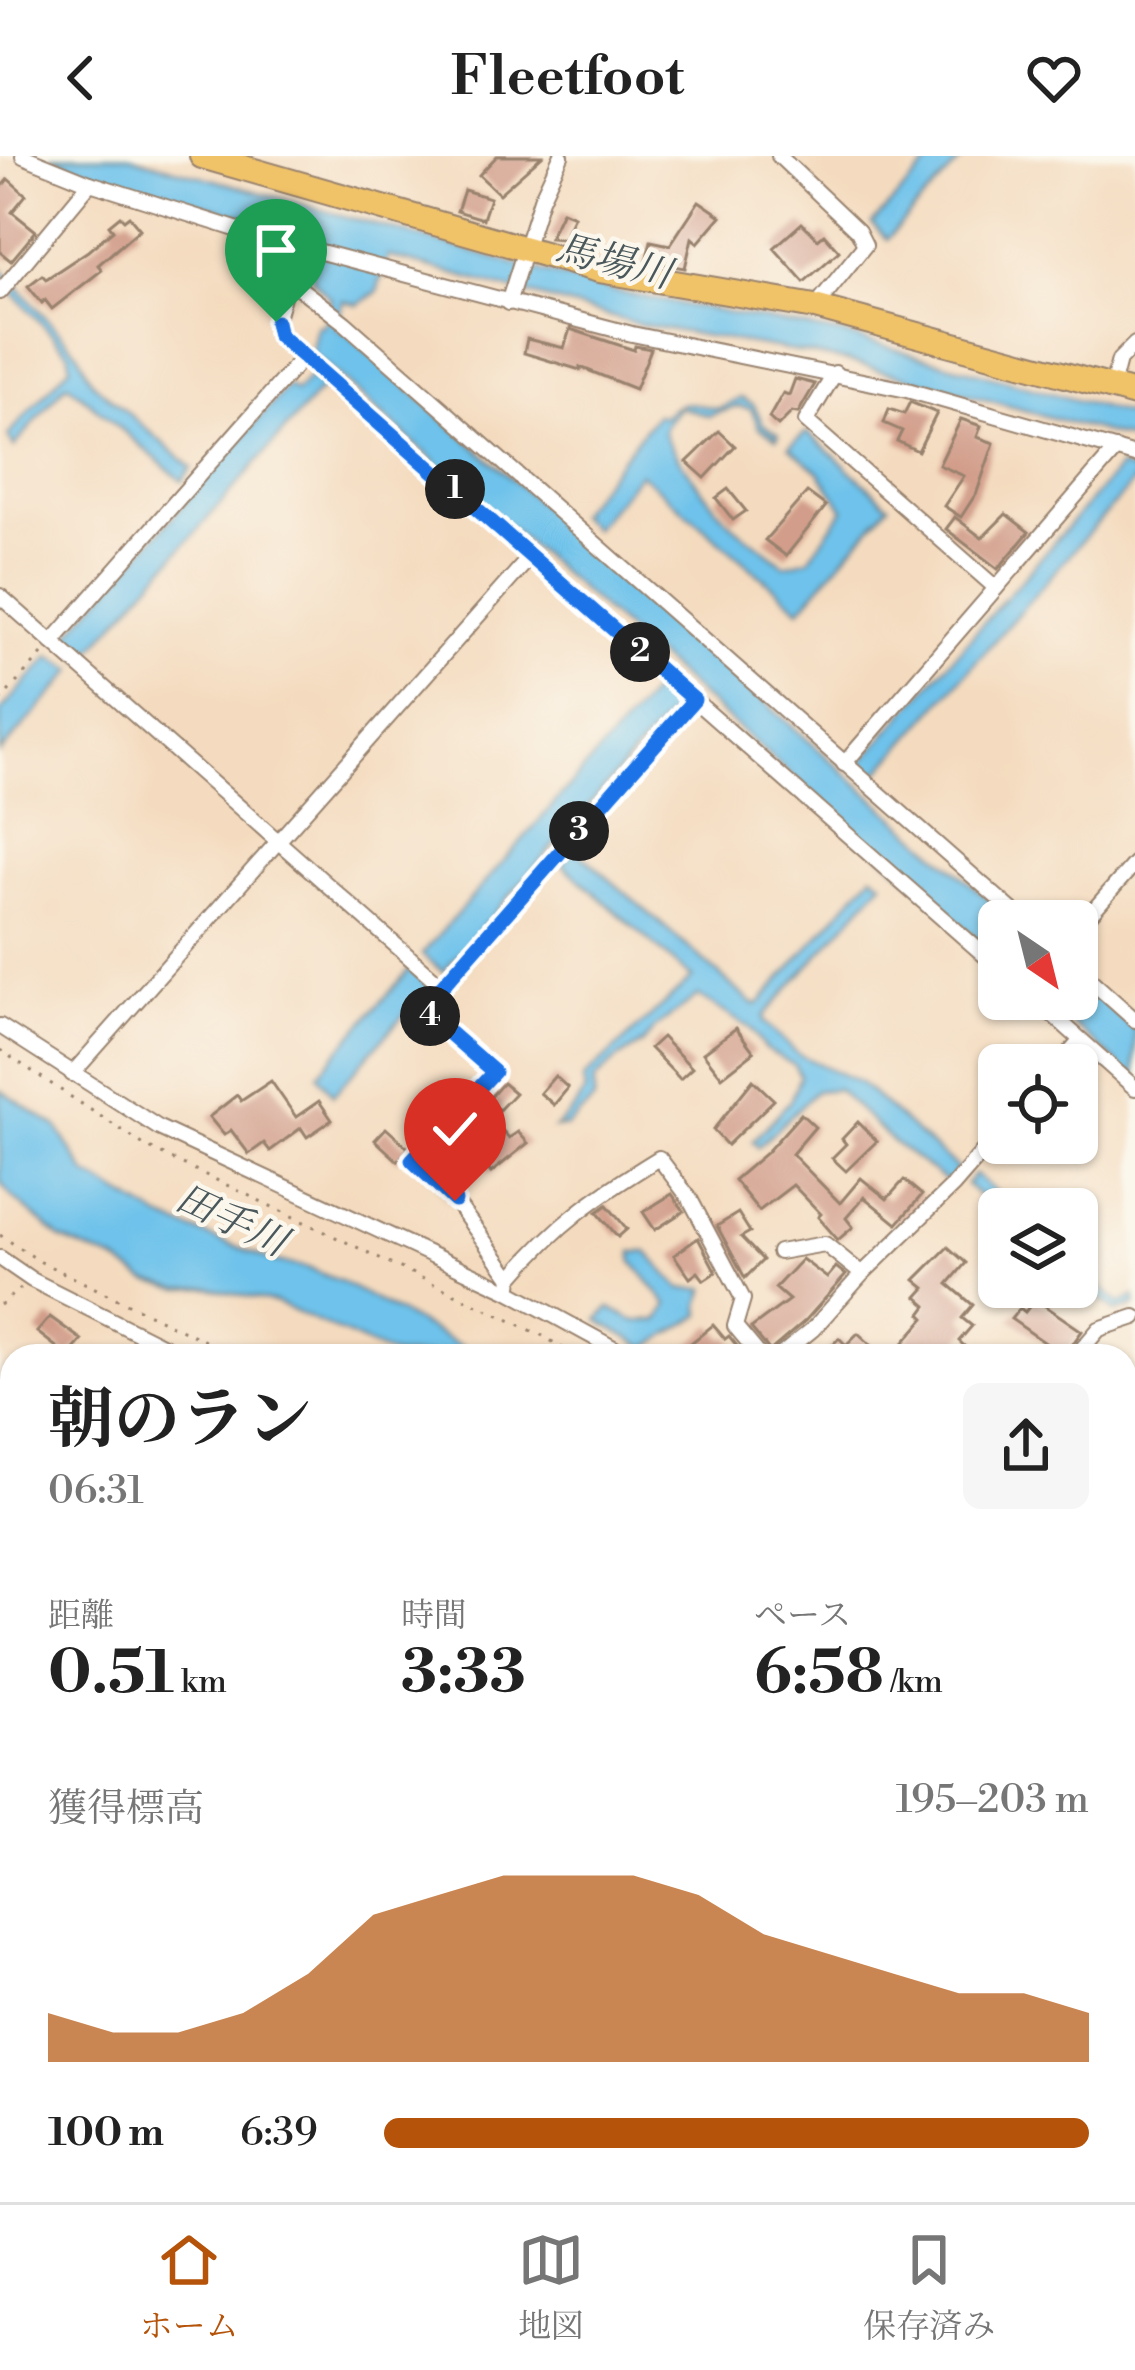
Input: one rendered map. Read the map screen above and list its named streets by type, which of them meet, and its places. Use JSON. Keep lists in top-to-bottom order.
{
  "water": ["馬場川", "田手川"],
  "north": "bottom right",
  "page": {
    "header": "Fleetfoot",
    "pins": [
      "1",
      "2",
      "3",
      "4"
    ],
    "heading": ["朝のラン", "06:31"],
    "stats": [
      ["距離", "0.51 km"],
      ["時間", "3:33"],
      ["ペース", "6:58 /km"]
    ],
    "chart": ["獲得標高", "195–203 m"],
    "list": [
      {
        "name": "100 m",
        "note": "6:39"
      }
    ],
    "tabs": ["ホーム", "地図", "保存済み"]
  }
}
